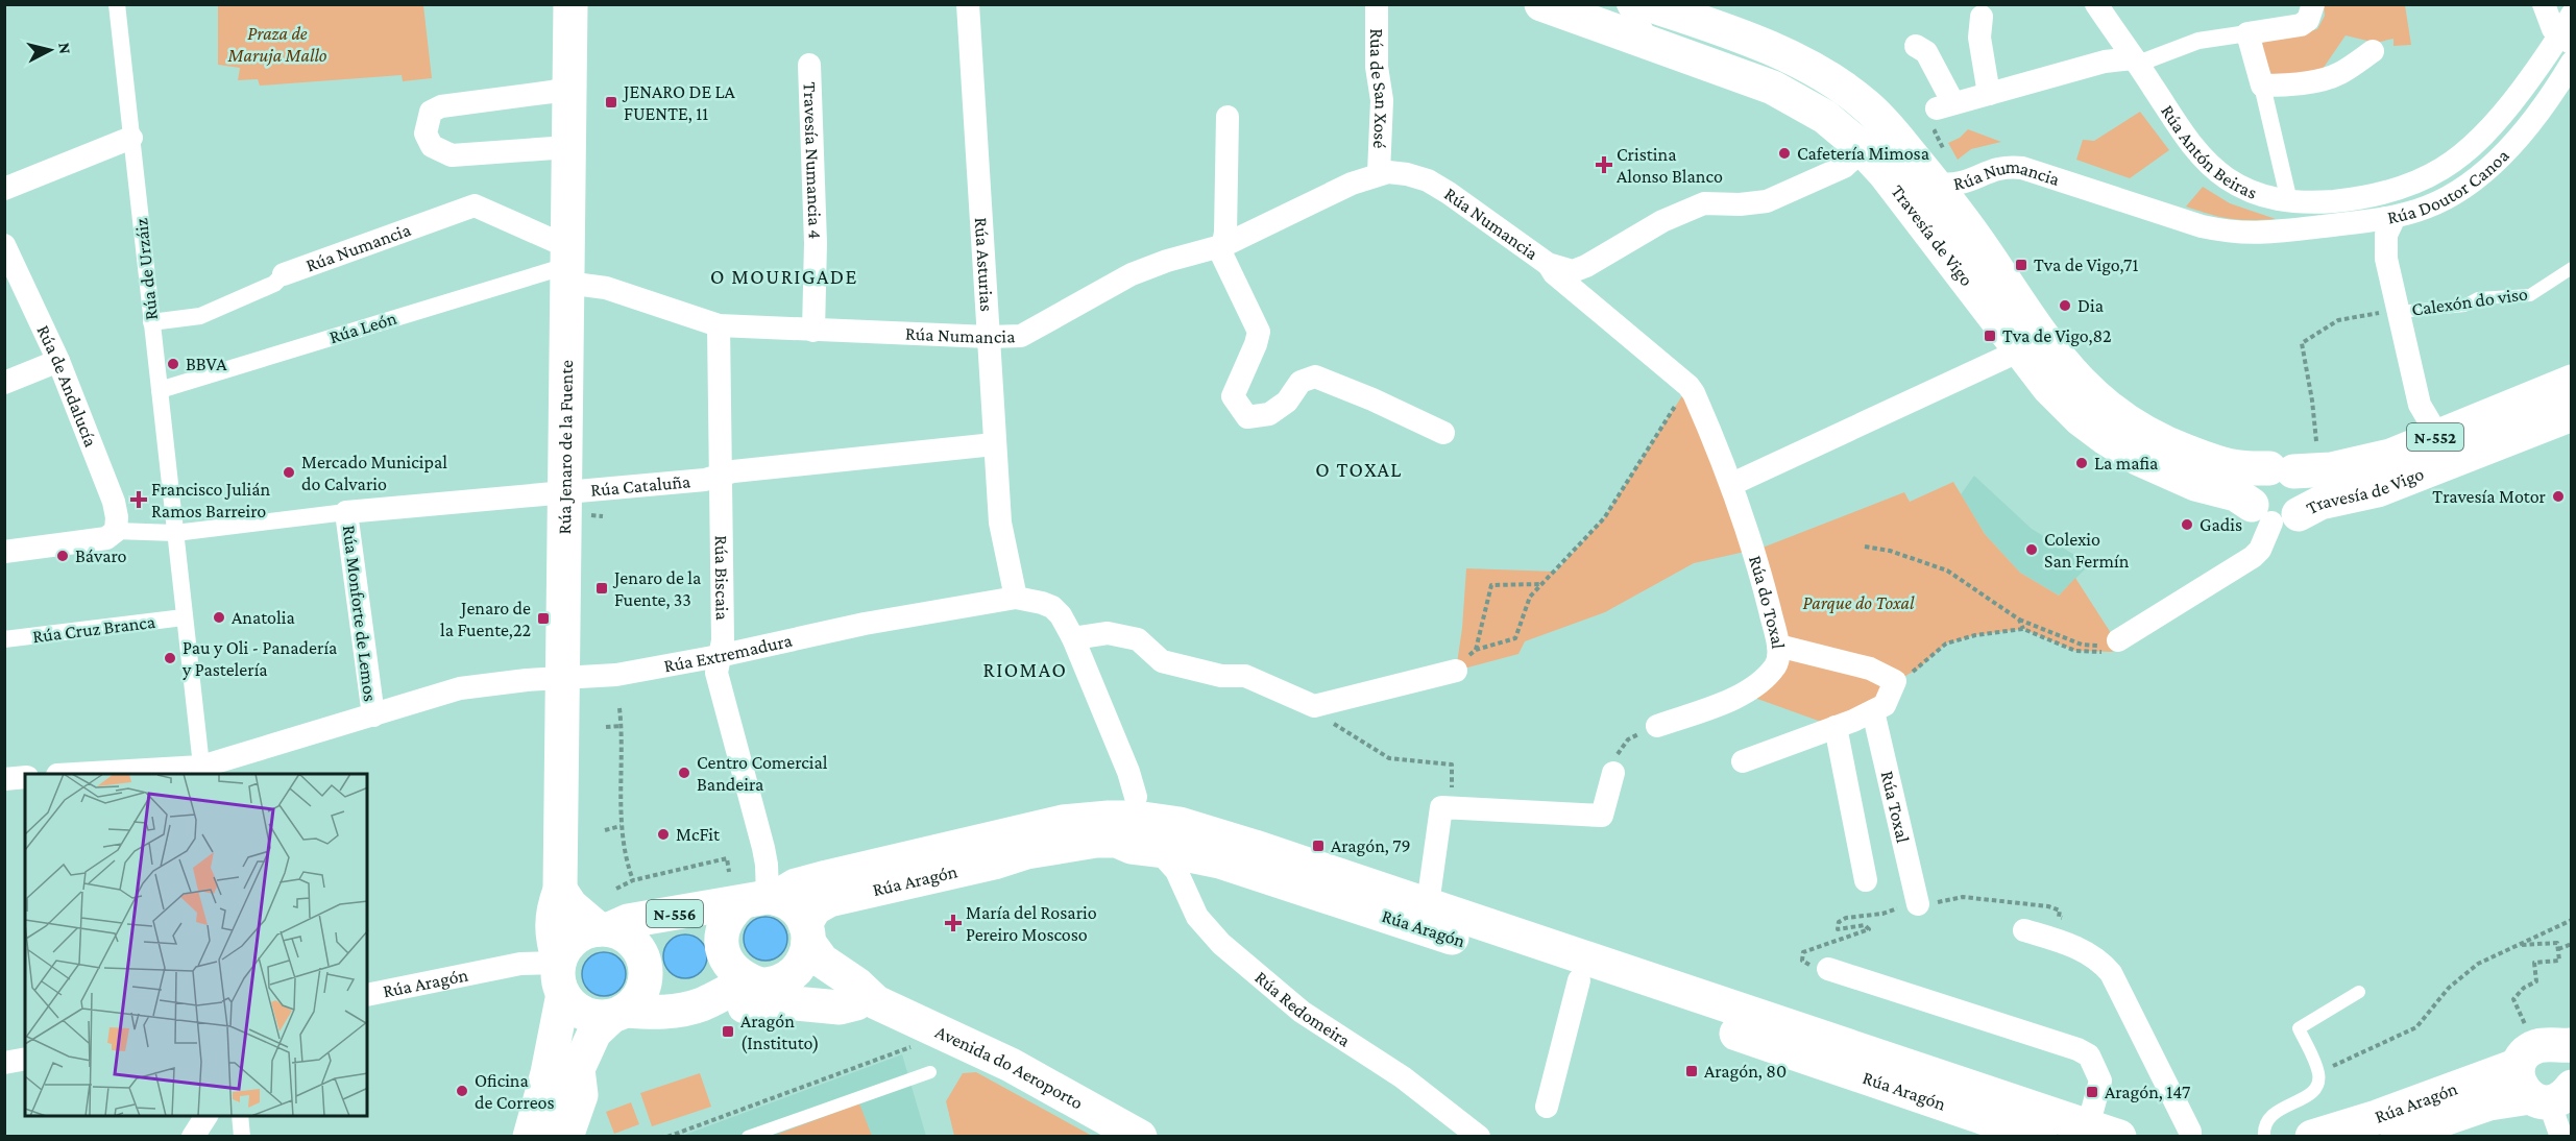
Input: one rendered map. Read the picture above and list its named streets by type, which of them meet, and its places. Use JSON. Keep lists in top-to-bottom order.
{
  "streets": {
    "main road": [
      "Rúa Numancia",
      "Travesía de Vigo",
      "N-552",
      "Rúa Jenaro de la Fuente",
      "Rúa Aragón",
      "N-556",
      "Avenida do Aeroporto"
    ],
    "street": [
      "Rúa de San Xosé",
      "Rúa Antón Beiras",
      "Travesía Numancia 4",
      "Rúa Doutor Canoa",
      "Rúa Asturias",
      "Rúa de Urzáiz",
      "Rúa León",
      "Rúa de Andalucía",
      "Rúa Cataluña",
      "Rúa Biscaia",
      "Rúa do Toxal",
      "Rúa Monforte de Lemos",
      "Rúa Cruz Branca",
      "Rúa Extremadura",
      "Rúa Toxal",
      "Rúa Redomeira"
    ],
    "lane": ["Calexón do viso"]
  },
  "crossings": [
    ["Rúa de San Xosé", "Rúa Numancia"],
    ["Rúa Antón Beiras", "Rúa Doutor Canoa"],
    ["Travesía Numancia 4", "Rúa Numancia"],
    ["Rúa Numancia", "Rúa Doutor Canoa"],
    ["Rúa Numancia", "Travesía de Vigo"],
    ["Rúa Numancia", "Rúa Asturias"],
    ["Rúa Numancia", "Rúa de Urzáiz"],
    ["Rúa Numancia", "Rúa León"],
    ["Rúa Numancia", "Rúa Jenaro de la Fuente"],
    ["Rúa Numancia", "Rúa Biscaia"],
    ["Rúa Numancia", "Rúa do Toxal"],
    ["Rúa Doutor Canoa", "Travesía de Vigo"],
    ["Rúa Doutor Canoa", "Calexón do viso"],
    ["Rúa Asturias", "Rúa Cataluña"],
    ["Rúa Asturias", "Rúa Extremadura"],
    ["Rúa de Urzáiz", "Rúa León"],
    ["Rúa de Urzáiz", "Rúa Cataluña"],
    ["Rúa de Urzáiz", "Rúa Cruz Branca"],
    ["Rúa de Urzáiz", "Rúa Extremadura"],
    ["Rúa León", "Rúa Jenaro de la Fuente"],
    ["Rúa Jenaro de la Fuente", "Rúa Cataluña"],
    ["Rúa Jenaro de la Fuente", "Rúa Extremadura"],
    ["Rúa Jenaro de la Fuente", "Rúa Aragón"],
    ["Rúa Cataluña", "Rúa Biscaia"],
    ["Rúa Cataluña", "Rúa Monforte de Lemos"],
    ["Rúa Biscaia", "Rúa Extremadura"],
    ["Rúa Biscaia", "Rúa Aragón"],
    ["Rúa Biscaia", "Avenida do Aeroporto"],
    ["Rúa Monforte de Lemos", "Rúa Extremadura"],
    ["Rúa Extremadura", "Rúa Aragón"],
    ["Rúa Aragón", "Rúa Redomeira"],
    ["Rúa Aragón", "Avenida do Aeroporto"]
  ],
  "districts": ["O MOURIGADE", "O TOXAL", "RIOMAO"],
  "parks": ["Praza de Maruja Mallo", "Parque do Toxal"],
  "places": {
    "transit": [
      "JENARO DE LA FUENTE, 11",
      "Tva de Vigo,71",
      "Tva de Vigo,82",
      "Jenaro de la Fuente, 33",
      "Jenaro de la Fuente,22",
      "Aragón, 79",
      "Aragón (Instituto)",
      "Aragón, 80",
      "Aragón, 147"
    ],
    "other": [
      "Cafetería Mimosa",
      "Dia",
      "BBVA",
      "La mafia",
      "Mercado Municipal do Calvario",
      "Travesía Motor",
      "Gadis",
      "Colexio San Fermín",
      "Bávaro",
      "Anatolia",
      "Pau y Oli - Panadería y Pastelería",
      "Centro Comercial Bandeira",
      "McFit",
      "Oficina de Correos"
    ],
    "health": ["Cristina Alonso Blanco", "Francisco Julián Ramos Barreiro", "María del Rosario Pereiro Moscoso"]
  },
  "north": "right"
}
